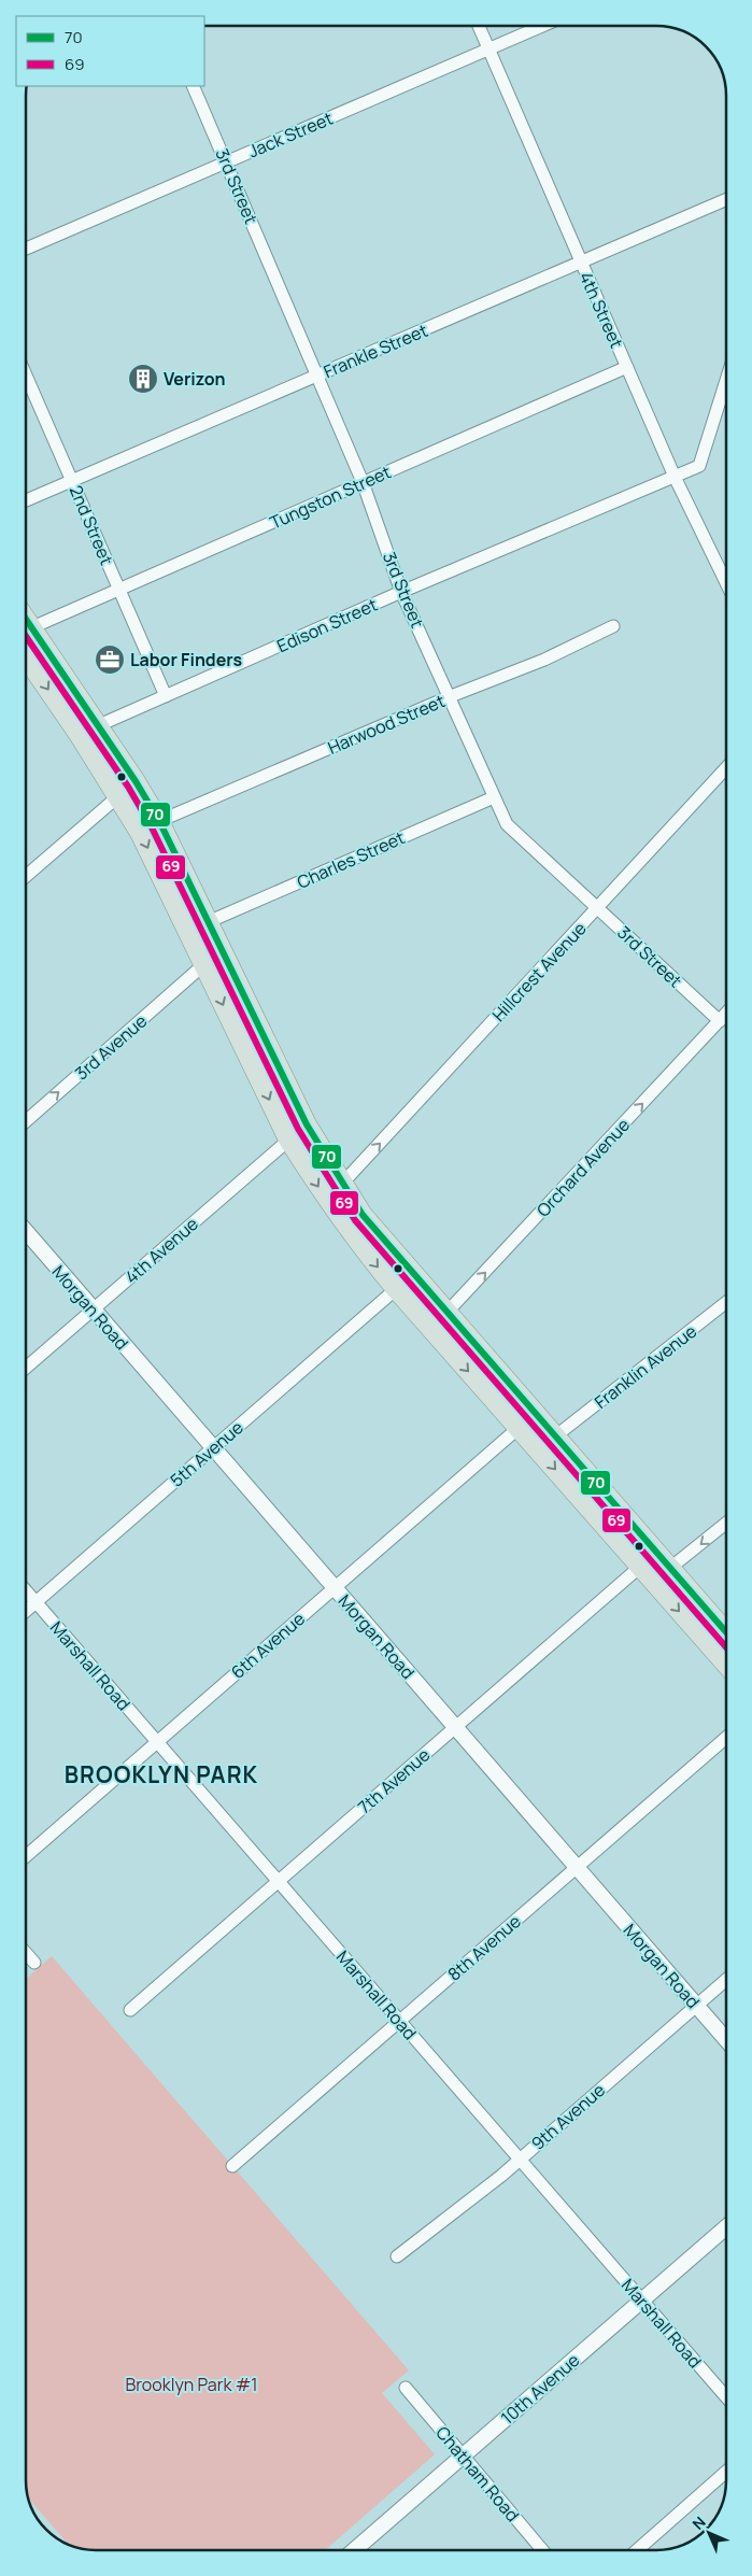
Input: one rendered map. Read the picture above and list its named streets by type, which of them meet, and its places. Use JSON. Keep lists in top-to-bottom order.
{
  "streets": {
    "street": [
      "Jack Street",
      "3rd Street",
      "4th Street",
      "Frankle Street",
      "Tungston Street",
      "2nd Street",
      "Edison Street",
      "Harwood Street",
      "Charles Street",
      "Hillcrest Avenue",
      "3rd Avenue",
      "Orchard Avenue",
      "4th Avenue",
      "Morgan Road",
      "Franklin Avenue",
      "5th Avenue",
      "6th Avenue",
      "Marshall Road",
      "7th Avenue",
      "8th Avenue",
      "9th Avenue",
      "10th Avenue",
      "Chatham Road"
    ]
  },
  "crossings": [
    ["Jack Street", "3rd Street"],
    ["Jack Street", "4th Street"],
    ["3rd Street", "Frankle Street"],
    ["3rd Street", "Tungston Street"],
    ["3rd Street", "Edison Street"],
    ["3rd Street", "Harwood Street"],
    ["3rd Street", "Charles Street"],
    ["3rd Street", "Hillcrest Avenue"],
    ["3rd Street", "Orchard Avenue"],
    ["4th Street", "Frankle Street"],
    ["4th Street", "Tungston Street"],
    ["4th Street", "Edison Street"],
    ["Frankle Street", "2nd Street"],
    ["Tungston Street", "2nd Street"],
    ["2nd Street", "Edison Street"],
    ["4th Avenue", "Morgan Road"],
    ["Morgan Road", "5th Avenue"],
    ["Morgan Road", "6th Avenue"],
    ["Morgan Road", "7th Avenue"],
    ["Morgan Road", "8th Avenue"],
    ["Morgan Road", "9th Avenue"],
    ["5th Avenue", "Marshall Road"],
    ["6th Avenue", "Marshall Road"],
    ["Marshall Road", "7th Avenue"],
    ["Marshall Road", "8th Avenue"],
    ["Marshall Road", "9th Avenue"],
    ["Marshall Road", "10th Avenue"],
    ["10th Avenue", "Chatham Road"]
  ],
  "one_way": ["Hillcrest Avenue", "3rd Avenue", "Orchard Avenue"],
  "districts": ["BROOKLYN PARK"],
  "parks": ["Brooklyn Park #1"],
  "places": {
    "building": ["Verizon"],
    "office": ["Labor Finders"]
  },
  "lines": ["transit line 70", "transit line 69"],
  "legend": ["70", "69"],
  "north": "top left"
}
